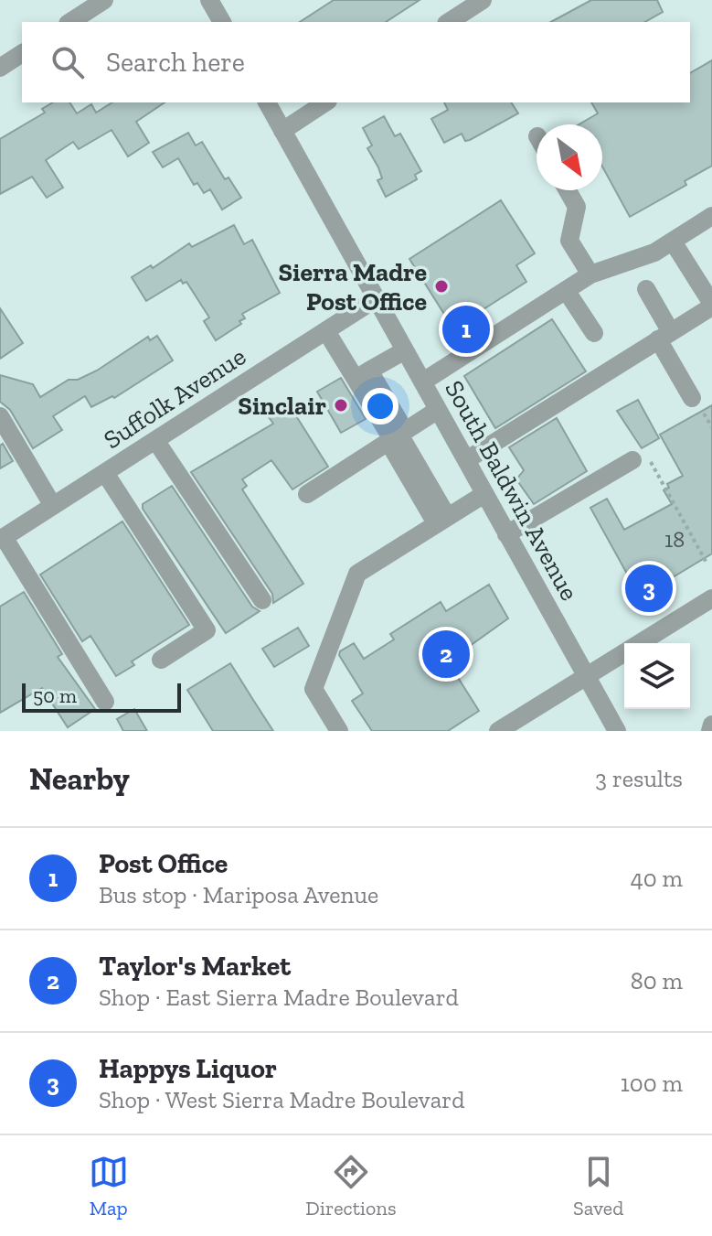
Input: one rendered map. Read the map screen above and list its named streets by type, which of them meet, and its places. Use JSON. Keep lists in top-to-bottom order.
{
  "streets": {
    "street": ["Suffolk Avenue", "South Baldwin Avenue"]
  },
  "crossings": [
    ["Suffolk Avenue", "South Baldwin Avenue"]
  ],
  "places": ["Sierra Madre Post Office", "Sinclair"],
  "house_numbers": ["18"],
  "scale_bar": "50 m",
  "north": "bottom right",
  "page": {
    "search": "Search here",
    "pins": ["1", "3", "2"],
    "scale": "50 m",
    "heading": ["Nearby", "3 results"],
    "list": [
      {
        "mark": "1",
        "name": "Post Office",
        "note": "Bus stop · Mariposa Avenue",
        "value": "40 m"
      },
      {
        "mark": "2",
        "name": "Taylor's Market",
        "note": "Shop · East Sierra Madre Boulevard",
        "value": "80 m"
      },
      {
        "mark": "3",
        "name": "Happys Liquor",
        "note": "Shop · West Sierra Madre Boulevard",
        "value": "100 m"
      }
    ],
    "nav": ["Map", "Directions", "Saved"]
  }
}
